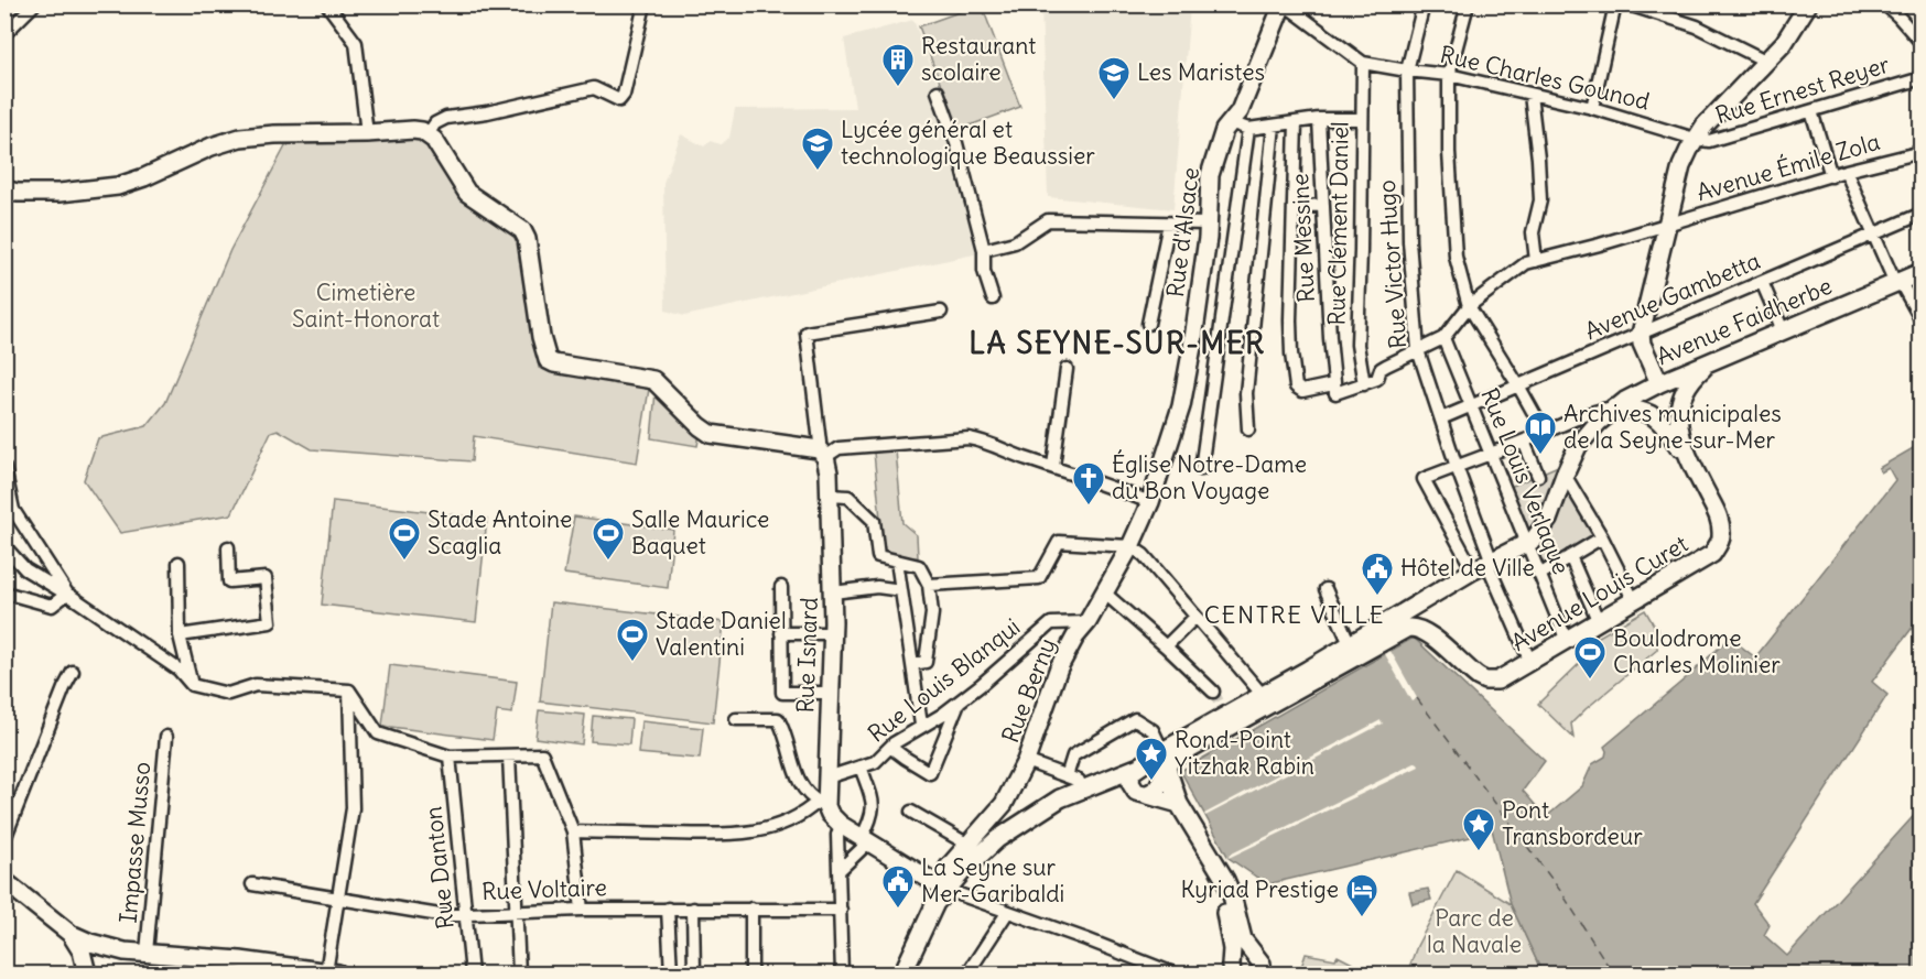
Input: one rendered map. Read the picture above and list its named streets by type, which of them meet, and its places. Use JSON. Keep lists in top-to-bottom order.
{
  "streets": {
    "main road": [
      "Rue d'Alsace",
      "Avenue Faidherbe",
      "Avenue Louis Curet",
      "Rue Isnard",
      "Rue Berny"
    ],
    "street": [
      "Rue Charles Gounod",
      "Rue Ernest Reyer",
      "Avenue Émile Zola",
      "Rue Clément Daniel",
      "Rue Messine",
      "Rue Victor Hugo",
      "Avenue Gambetta",
      "Rue Louis Verlaque",
      "Rue Louis Blanqui",
      "Impasse Musso",
      "Rue Danton",
      "Rue Voltaire"
    ]
  },
  "crossings": [
    ["Rue Charles Gounod", "Rue Ernest Reyer"],
    ["Rue Charles Gounod", "Rue Clément Daniel"],
    ["Rue Charles Gounod", "Rue d'Alsace"],
    ["Rue Charles Gounod", "Rue Victor Hugo"],
    ["Avenue Émile Zola", "Rue Louis Verlaque"],
    ["Rue d'Alsace", "Rue Berny"],
    ["Rue Victor Hugo", "Avenue Gambetta"],
    ["Rue Victor Hugo", "Avenue Louis Curet"],
    ["Avenue Gambetta", "Rue Louis Verlaque"],
    ["Avenue Faidherbe", "Rue Louis Verlaque"],
    ["Avenue Faidherbe", "Avenue Louis Curet"],
    ["Rue Louis Verlaque", "Avenue Louis Curet"],
    ["Rue Isnard", "Rue Louis Blanqui"],
    ["Rue Louis Blanqui", "Rue Berny"],
    ["Rue Danton", "Rue Voltaire"]
  ],
  "districts": ["LA SEYNE-SUR-MER", "CENTRE VILLE"],
  "parks": ["Cimetière Saint-Honorat", "Parc de la Navale"],
  "places": {
    "building": ["Restaurant scolaire"],
    "school or university": ["Les Maristes", "Lycée général et technologique Beaussier"],
    "library": ["Archives municipales de la Seyne-sur-Mer"],
    "church": ["Église Notre-Dame du Bon Voyage"],
    "sports": [
      "Stade Antoine Scaglia",
      "Salle Maurice Baquet",
      "Stade Daniel Valentini",
      "Boulodrome Charles Molinier"
    ],
    "public building": ["Hôtel de Ville", "La Seyne sur Mer-Garibaldi"],
    "place": ["Rond-Point Yitzhak Rabin", "Pont Transbordeur"],
    "hotel": ["Kyriad Prestige"]
  }
}
